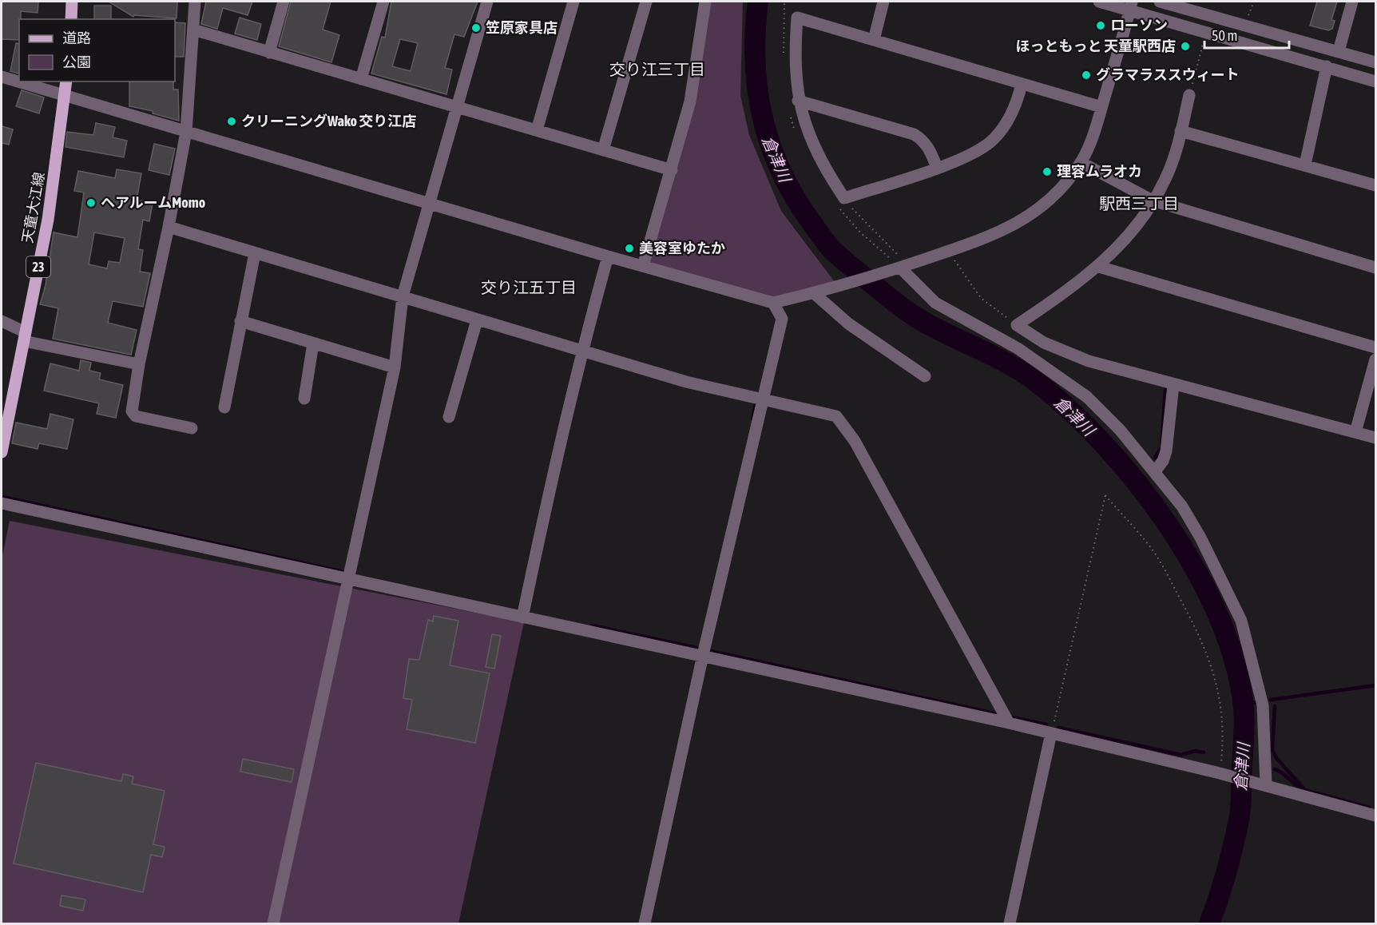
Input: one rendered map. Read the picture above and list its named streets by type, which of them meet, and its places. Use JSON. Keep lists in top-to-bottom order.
{
  "streets": {
    "main road": ["天童大江線", "23"]
  },
  "districts": ["交り江三丁目", "駅西三丁目", "交り江五丁目"],
  "water": ["倉津川"],
  "places": [
    "ローソン",
    "笠原家具店",
    "ほっともっと 天童駅西店",
    "グラマラススウィート",
    "クリーニングWako 交り江店",
    "理容ムラオカ",
    "ヘアルームMomo",
    "美容室ゆたか"
  ],
  "legend": ["道路", "公園"],
  "scale_bar": "50 m"
}
